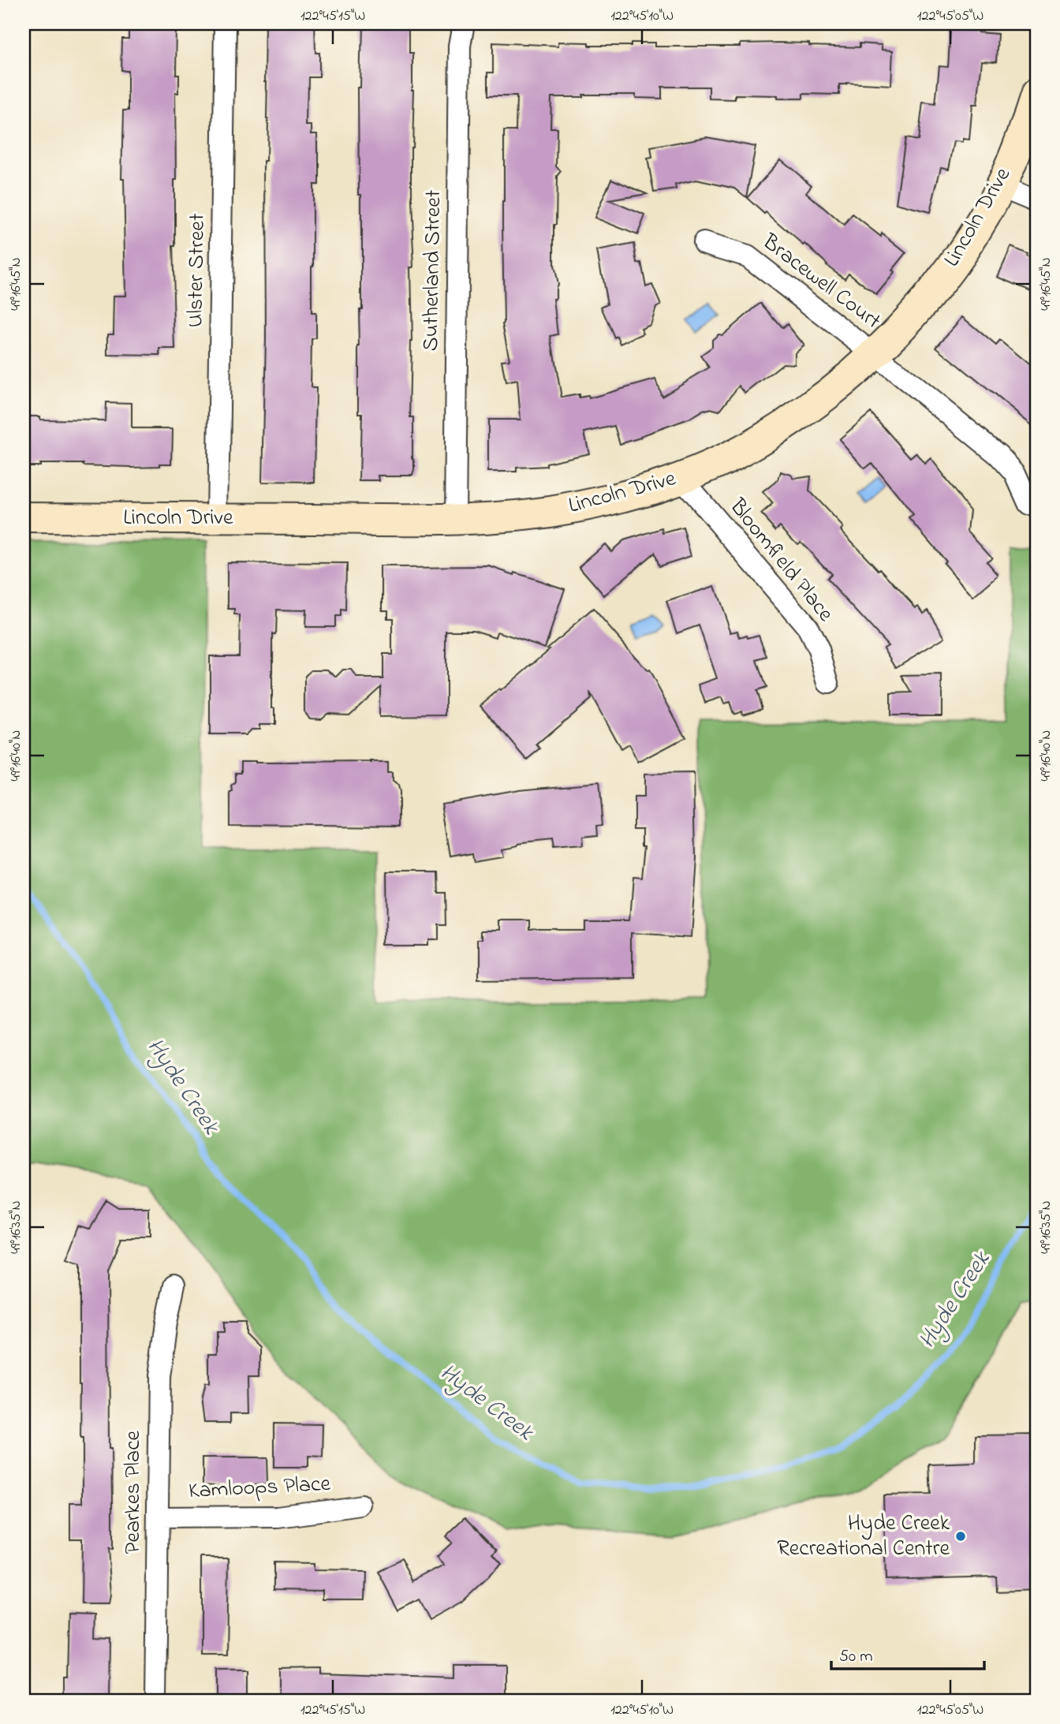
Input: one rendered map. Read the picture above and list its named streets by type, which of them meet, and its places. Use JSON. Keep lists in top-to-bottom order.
{
  "streets": {
    "street": [
      "Lincoln Drive",
      "Ulster Street",
      "Sutherland Street",
      "Bracewell Court",
      "Bloomfield Place",
      "Kamloops Place",
      "Pearkes Place"
    ]
  },
  "crossings": [
    ["Lincoln Drive", "Ulster Street"],
    ["Lincoln Drive", "Sutherland Street"],
    ["Lincoln Drive", "Bracewell Court"],
    ["Lincoln Drive", "Bloomfield Place"],
    ["Kamloops Place", "Pearkes Place"]
  ],
  "water": ["Hyde Creek"],
  "places": ["Hyde Creek Recreational Centre"],
  "scale_bar": "50 m",
  "coordinates": [
    "122°45'15\"W",
    "122°45'10\"W",
    "122°45'05\"W",
    "49°16'45\"N",
    "49°16'40\"N",
    "49°16'35\"N"
  ]
}
